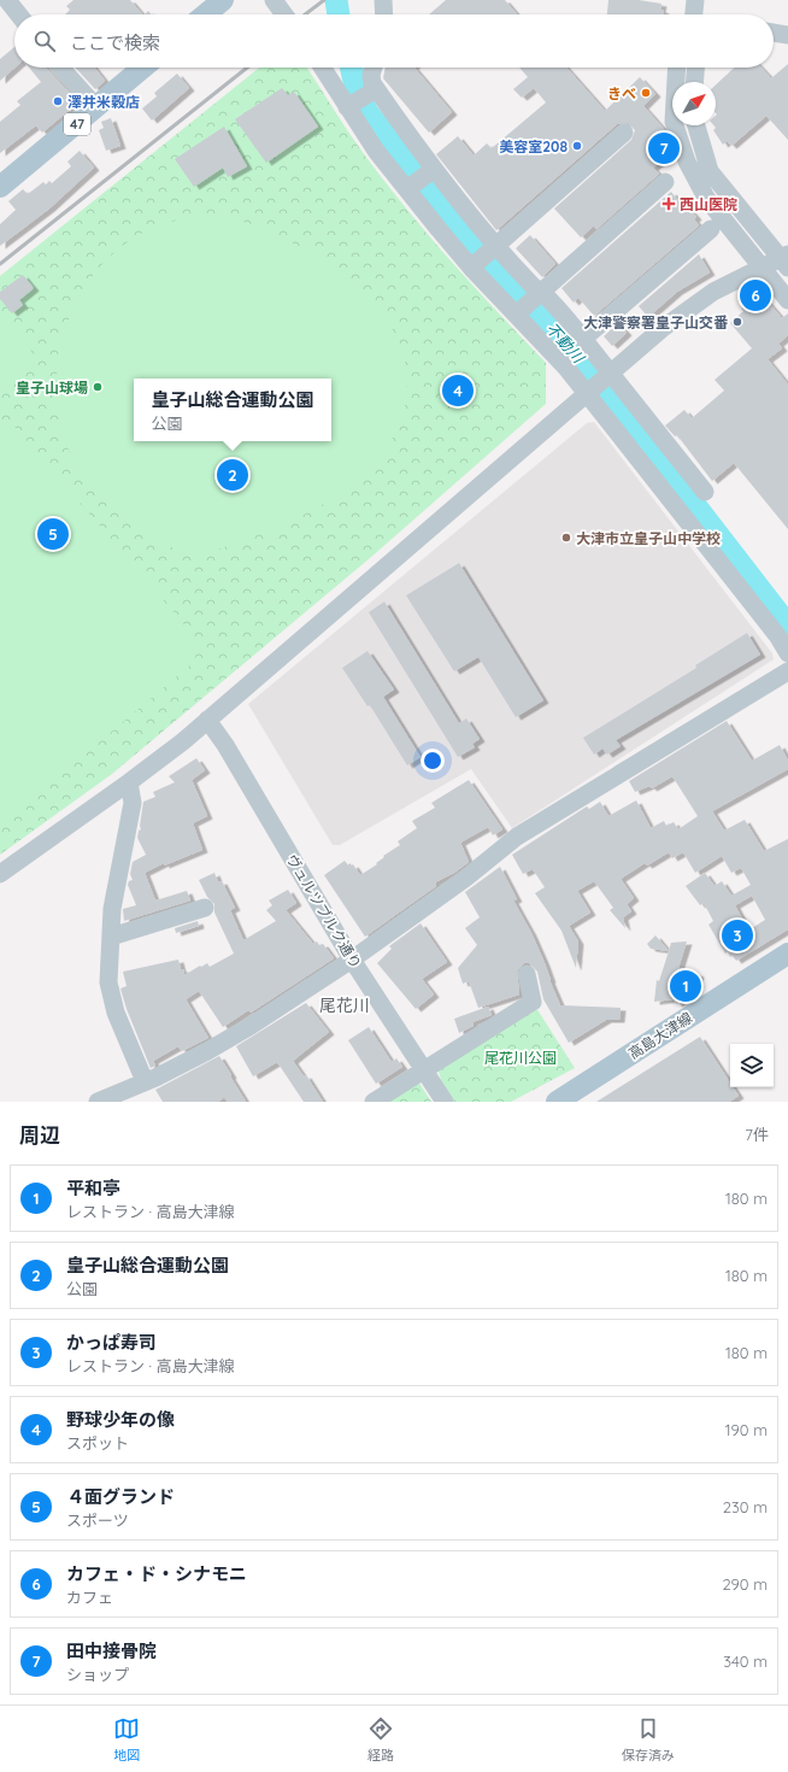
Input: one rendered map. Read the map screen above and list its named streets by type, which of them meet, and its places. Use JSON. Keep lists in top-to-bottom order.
{
  "streets": {
    "main road": ["47", "高島大津線"],
    "street": ["ヴュルツブルク通り"]
  },
  "districts": ["尾花川"],
  "water": ["不動川"],
  "parks": ["尾花川公園"],
  "places": {
    "other": [
      "きべ",
      "澤井米穀店",
      "美容室208",
      "大津警察署皇子山交番",
      "皇子山球場",
      "大津市立皇子山中学校"
    ],
    "health": ["西山医院"]
  },
  "north": "top right",
  "page": {
    "search": "ここで検索",
    "pins": [
      "7",
      "6",
      "4",
      "2",
      "5",
      "3",
      "1"
    ],
    "popup": ["皇子山総合運動公園", "公園"],
    "heading": ["周辺", "7件"],
    "list": [
      {
        "mark": "1",
        "name": "平和亭",
        "note": "レストラン · 高島大津線",
        "value": "180 m"
      },
      {
        "mark": "2",
        "name": "皇子山総合運動公園",
        "note": "公園",
        "value": "180 m"
      },
      {
        "mark": "3",
        "name": "かっぱ寿司",
        "note": "レストラン · 高島大津線",
        "value": "180 m"
      },
      {
        "mark": "4",
        "name": "野球少年の像",
        "note": "スポット",
        "value": "190 m"
      },
      {
        "mark": "5",
        "name": "４面グランド",
        "note": "スポーツ",
        "value": "230 m"
      },
      {
        "mark": "6",
        "name": "カフェ・ド・シナモニ",
        "note": "カフェ",
        "value": "290 m"
      },
      {
        "mark": "7",
        "name": "田中接骨院",
        "note": "ショップ",
        "value": "340 m"
      }
    ],
    "nav": ["地図", "経路", "保存済み"]
  }
}
